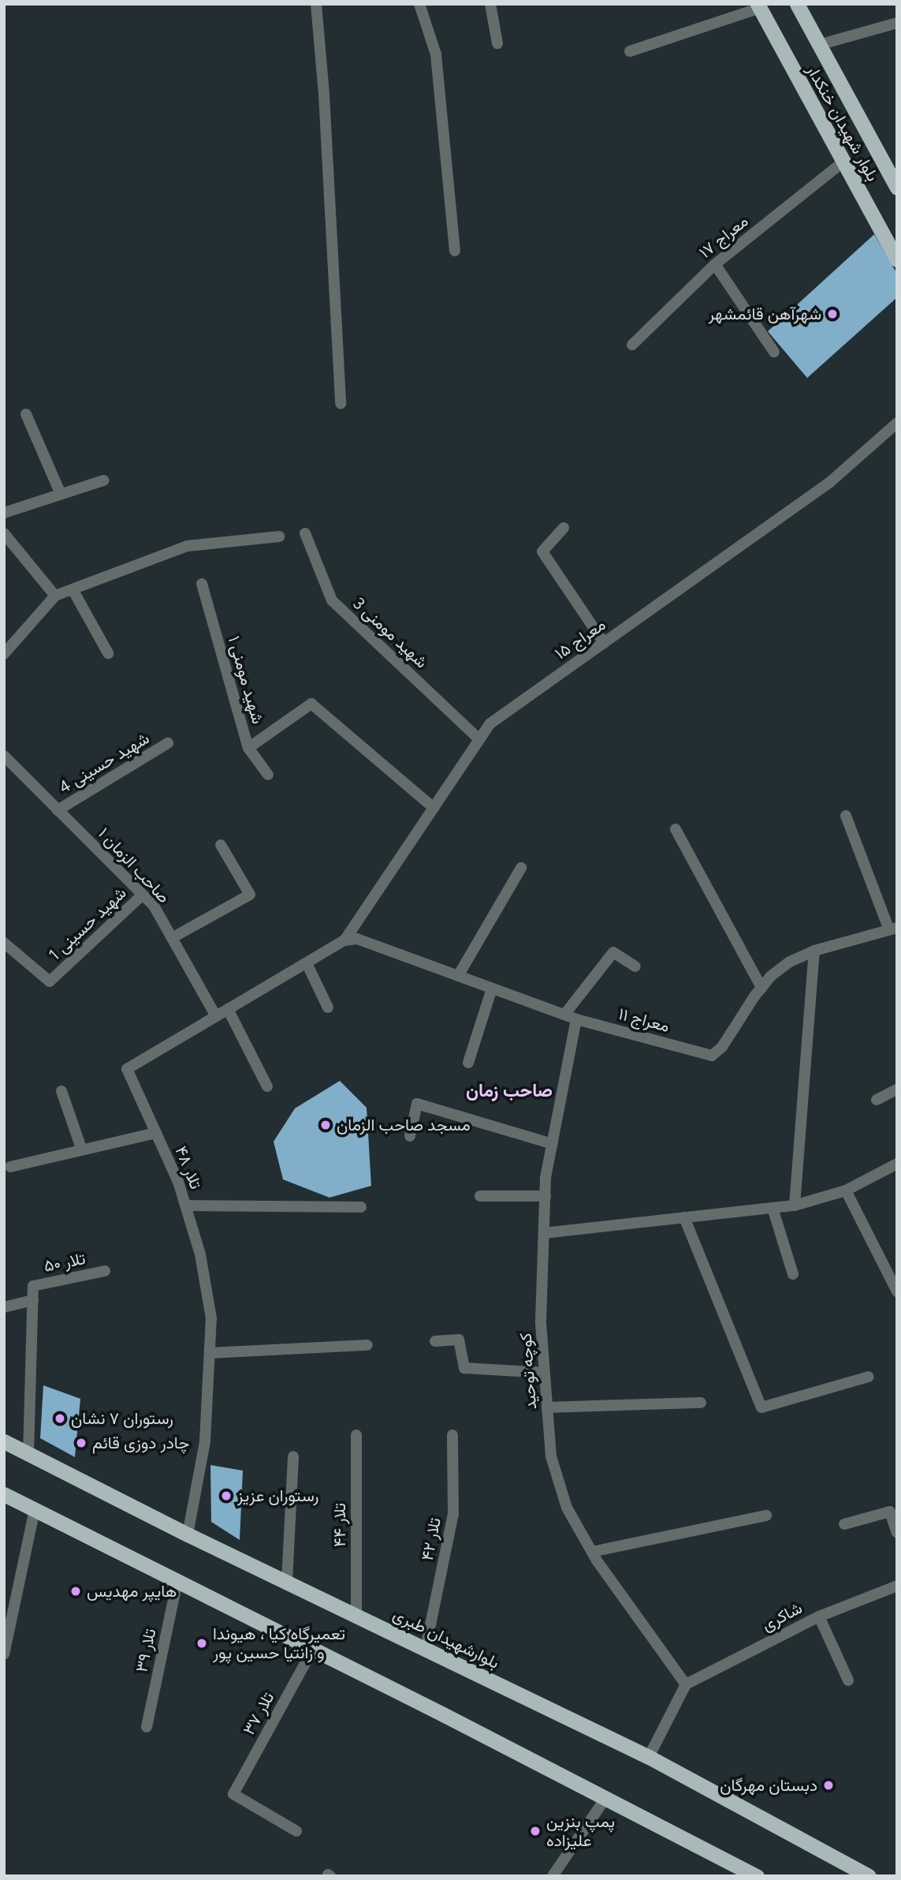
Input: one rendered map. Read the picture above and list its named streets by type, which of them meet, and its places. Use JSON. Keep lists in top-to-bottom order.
{
  "streets": {
    "highway": ["بلوار شهیدان خنکدار", "بلوارشهیدان طبری"],
    "street": [
      "معراج ۱۷",
      "شهید مومنی 3",
      "معراج ۱۵",
      "شهید مومنی ۱",
      "شهید حسینی 4",
      "صاحب الزمان ۱",
      "شهید حسینی 1",
      "معراج ۱۱",
      "تلار ۴۸",
      "تلار ۵۰",
      "کوچه توحید",
      "تلار ۴۴",
      "تلار ۴۲",
      "شاکری",
      "تلار ۳۹",
      "تلار ۳۷"
    ]
  },
  "crossings": [
    ["بلوار شهیدان خنکدار", "معراج ۱۷"],
    ["شهید مومنی 3", "معراج ۱۵"],
    ["معراج ۱۵", "شهید مومنی ۱"],
    ["معراج ۱۵", "معراج ۱۱"],
    ["معراج ۱۵", "تلار ۴۸"],
    ["شهید حسینی 4", "صاحب الزمان ۱"],
    ["صاحب الزمان ۱", "شهید حسینی 1"],
    ["صاحب الزمان ۱", "تلار ۴۸"],
    ["معراج ۱۱", "تلار ۴۸"],
    ["معراج ۱۱", "کوچه توحید"],
    ["تلار ۴۸", "بلوارشهیدان طبری"],
    ["کوچه توحید", "شاکری"],
    ["تلار ۴۴", "بلوارشهیدان طبری"],
    ["تلار ۴۲", "بلوارشهیدان طبری"]
  ],
  "districts": ["صاحب زمان"],
  "places": [
    "شهرآهن قائمشهر",
    "مسجد صاحب الزمان",
    "رستوران ۷ نشان",
    "چادر دوزی قائم",
    "رستوران عزیز",
    "هایپر مهدیس",
    "تعمیرگاه کیا ، هیوندا و زانتیا حسین پور",
    "دبستان مهرگان",
    "پمپ بنزین علیزاده"
  ]
}
